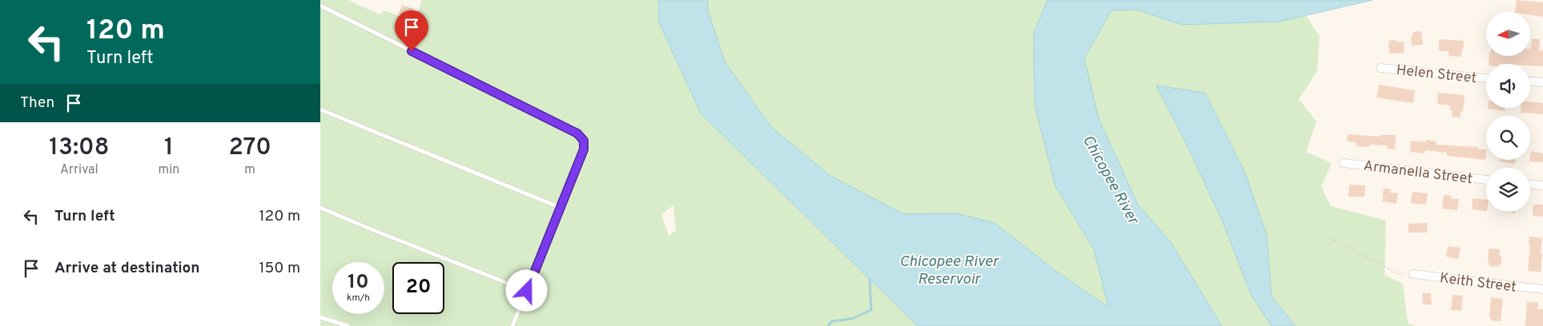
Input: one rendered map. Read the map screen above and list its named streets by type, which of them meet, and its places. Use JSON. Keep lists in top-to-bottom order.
{
  "streets": {
    "street": ["Helen Street", "Armanella Street", "Keith Street"]
  },
  "water": ["Chicopee River", "Chicopee River Reservoir"],
  "north": "left",
  "page": {
    "turn": ["120 m", "Turn left"],
    "then": "Then",
    "eta": [
      "13:08",
      "Arrival",
      "1",
      "min",
      "270",
      "m"
    ],
    "list": [
      {
        "name": "Turn left",
        "value": "120 m"
      },
      {
        "name": "Arrive at destination",
        "value": "150 m"
      }
    ],
    "speed": "10 km/h",
    "limit": "20"
  }
}
